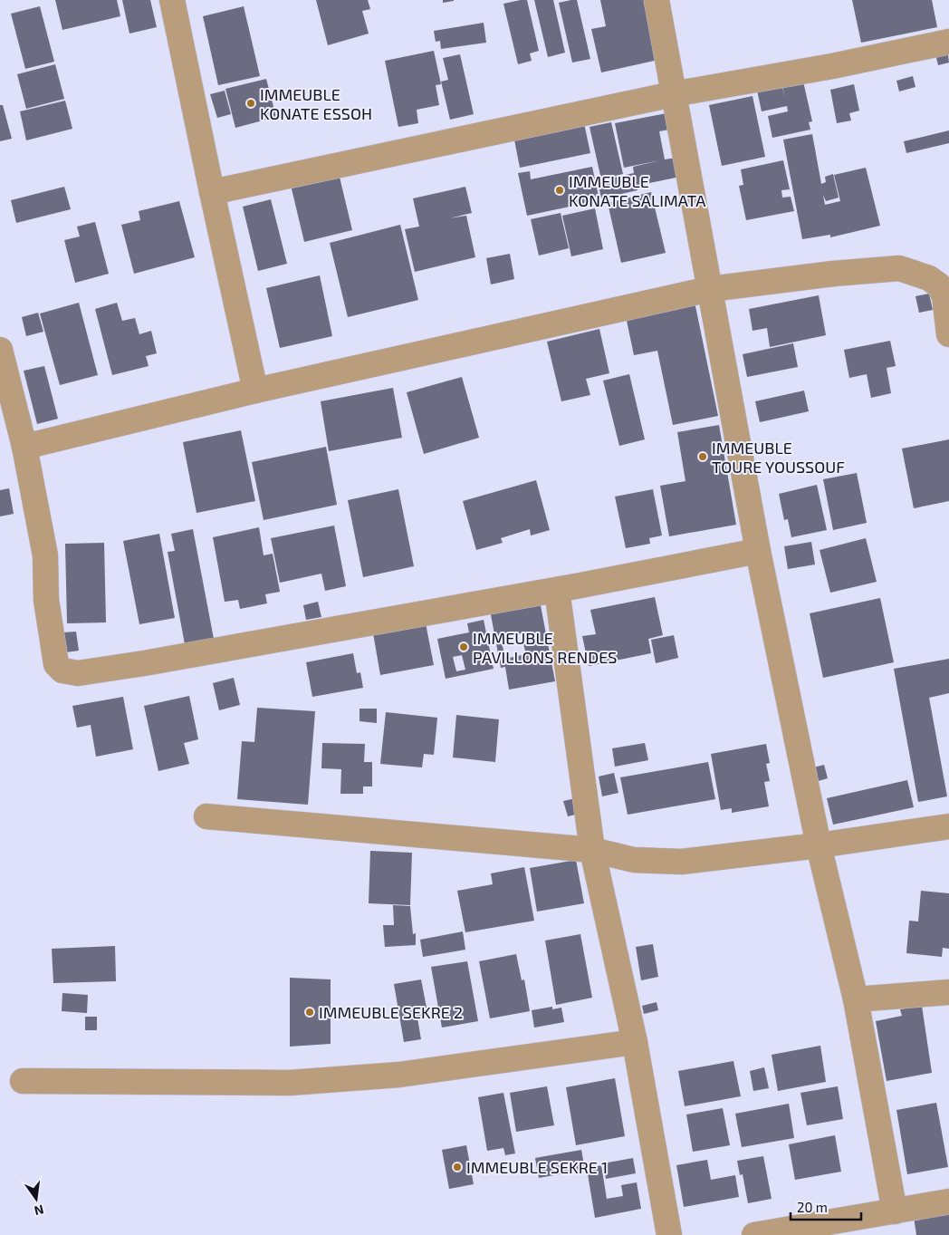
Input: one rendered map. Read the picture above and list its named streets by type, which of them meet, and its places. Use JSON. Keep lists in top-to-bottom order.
{
  "places": [
    "IMMEUBLE KONATE ESSOH",
    "IMMEUBLE KONATE SALIMATA",
    "IMMEUBLE TOURE YOUSSOUF",
    "IMMEUBLE PAVILLONS RENDES",
    "IMMEUBLE SEKRE 2",
    "IMMEUBLE SEKRE 1"
  ],
  "scale_bar": "20 m",
  "north": "bottom"
}
